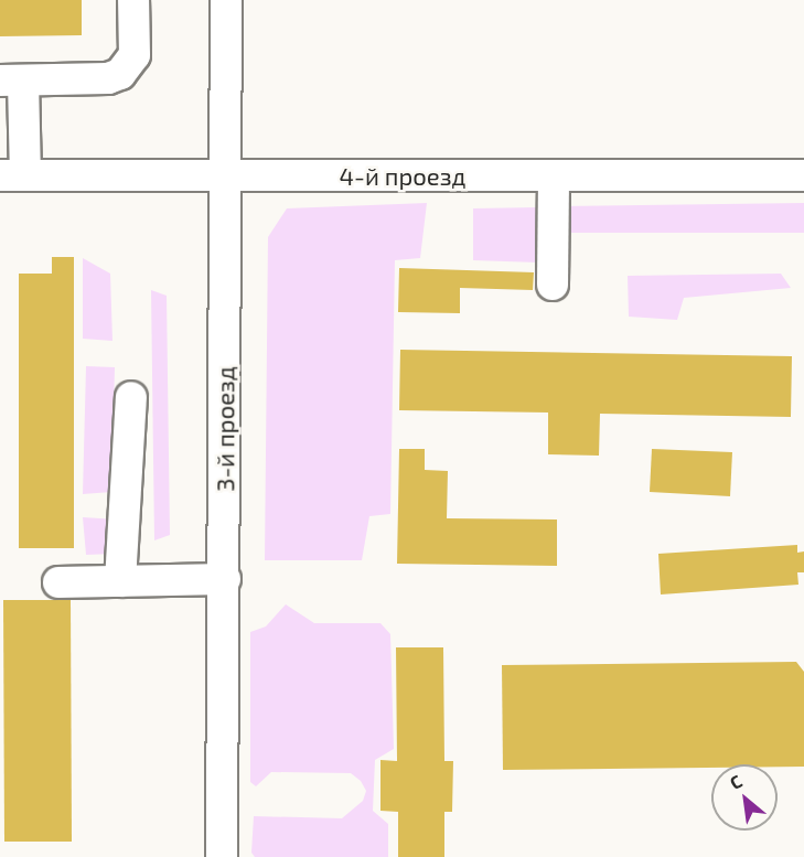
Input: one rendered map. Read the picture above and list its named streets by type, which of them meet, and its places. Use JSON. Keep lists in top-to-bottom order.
{
  "streets": {
    "street": ["4-й проезд", "3-й проезд"]
  },
  "crossings": [
    ["4-й проезд", "3-й проезд"]
  ],
  "north": "top left"
}
